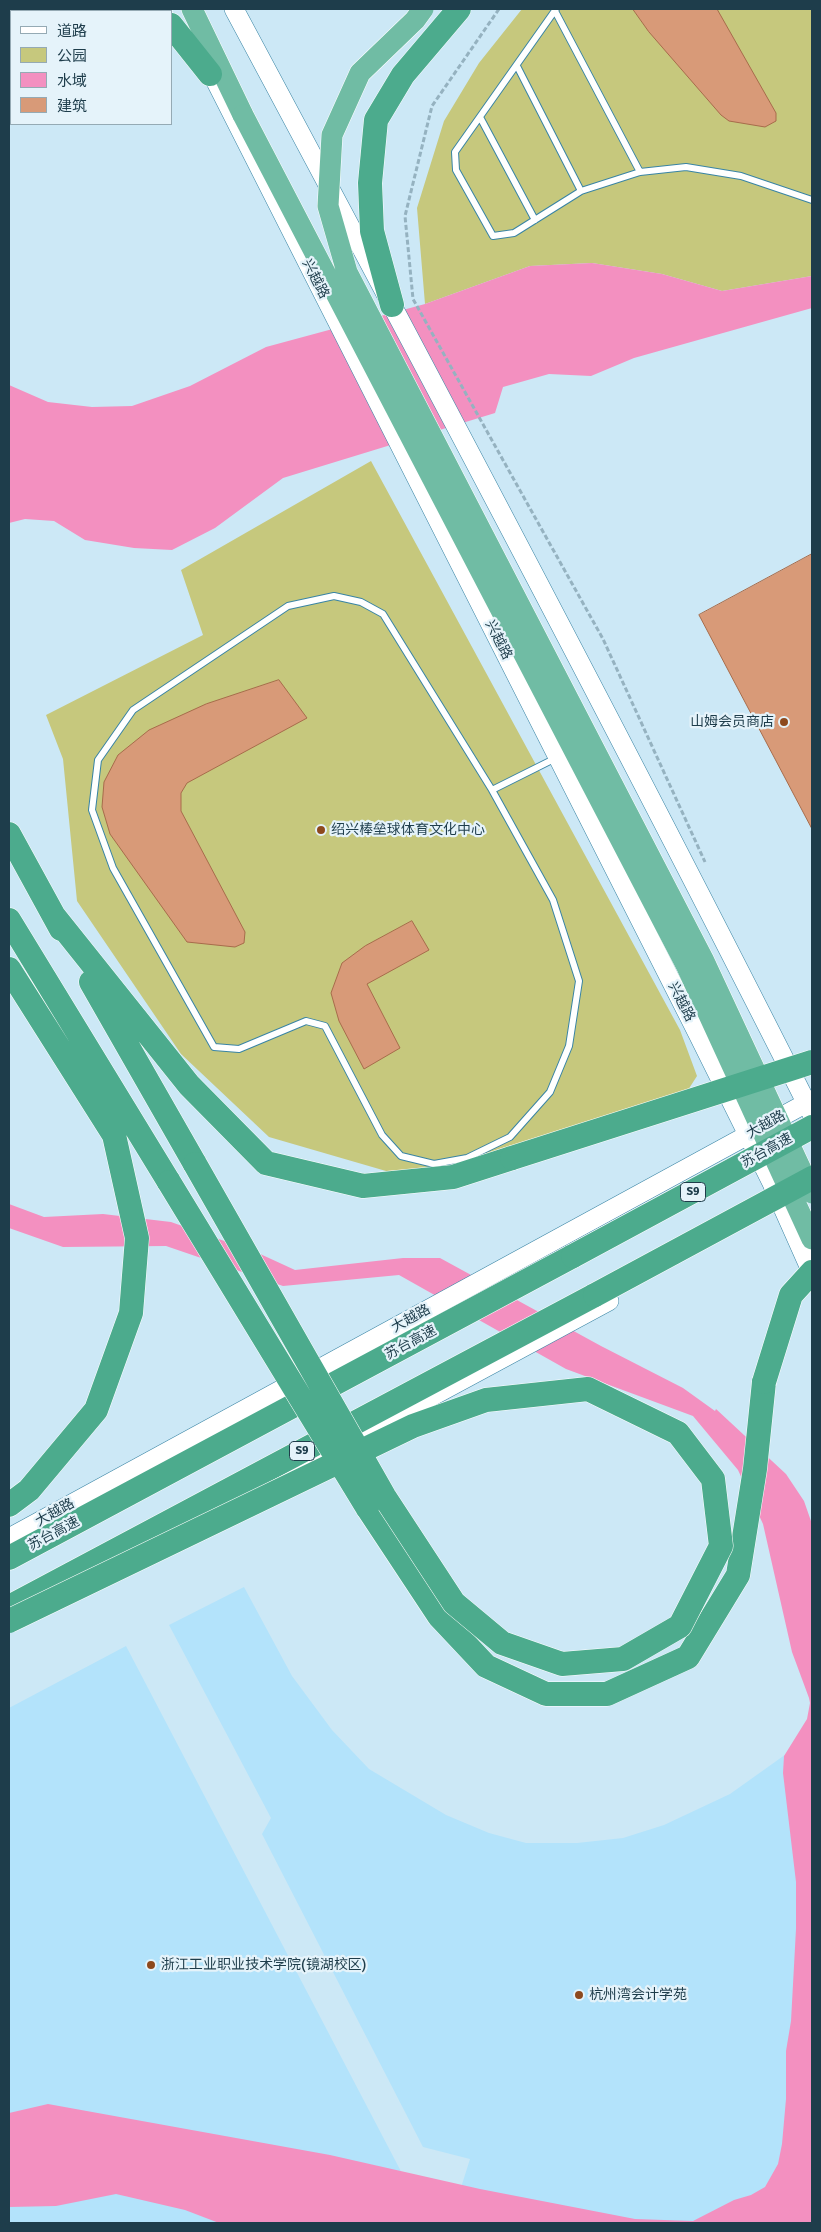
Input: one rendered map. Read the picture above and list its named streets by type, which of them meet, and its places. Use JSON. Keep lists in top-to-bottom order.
{
  "streets": {
    "highway": ["苏台高速", "S9"],
    "main road": ["兴越路", "大越路"]
  },
  "crossings": [
    ["兴越路", "大越路"]
  ],
  "places": [
    "山姆会员商店",
    "绍兴棒垒球体育文化中心",
    "浙江工业职业技术学院(镜湖校区)",
    "杭州湾会计学苑"
  ],
  "legend": [
    "道路",
    "公园",
    "水域",
    "建筑"
  ]
}
